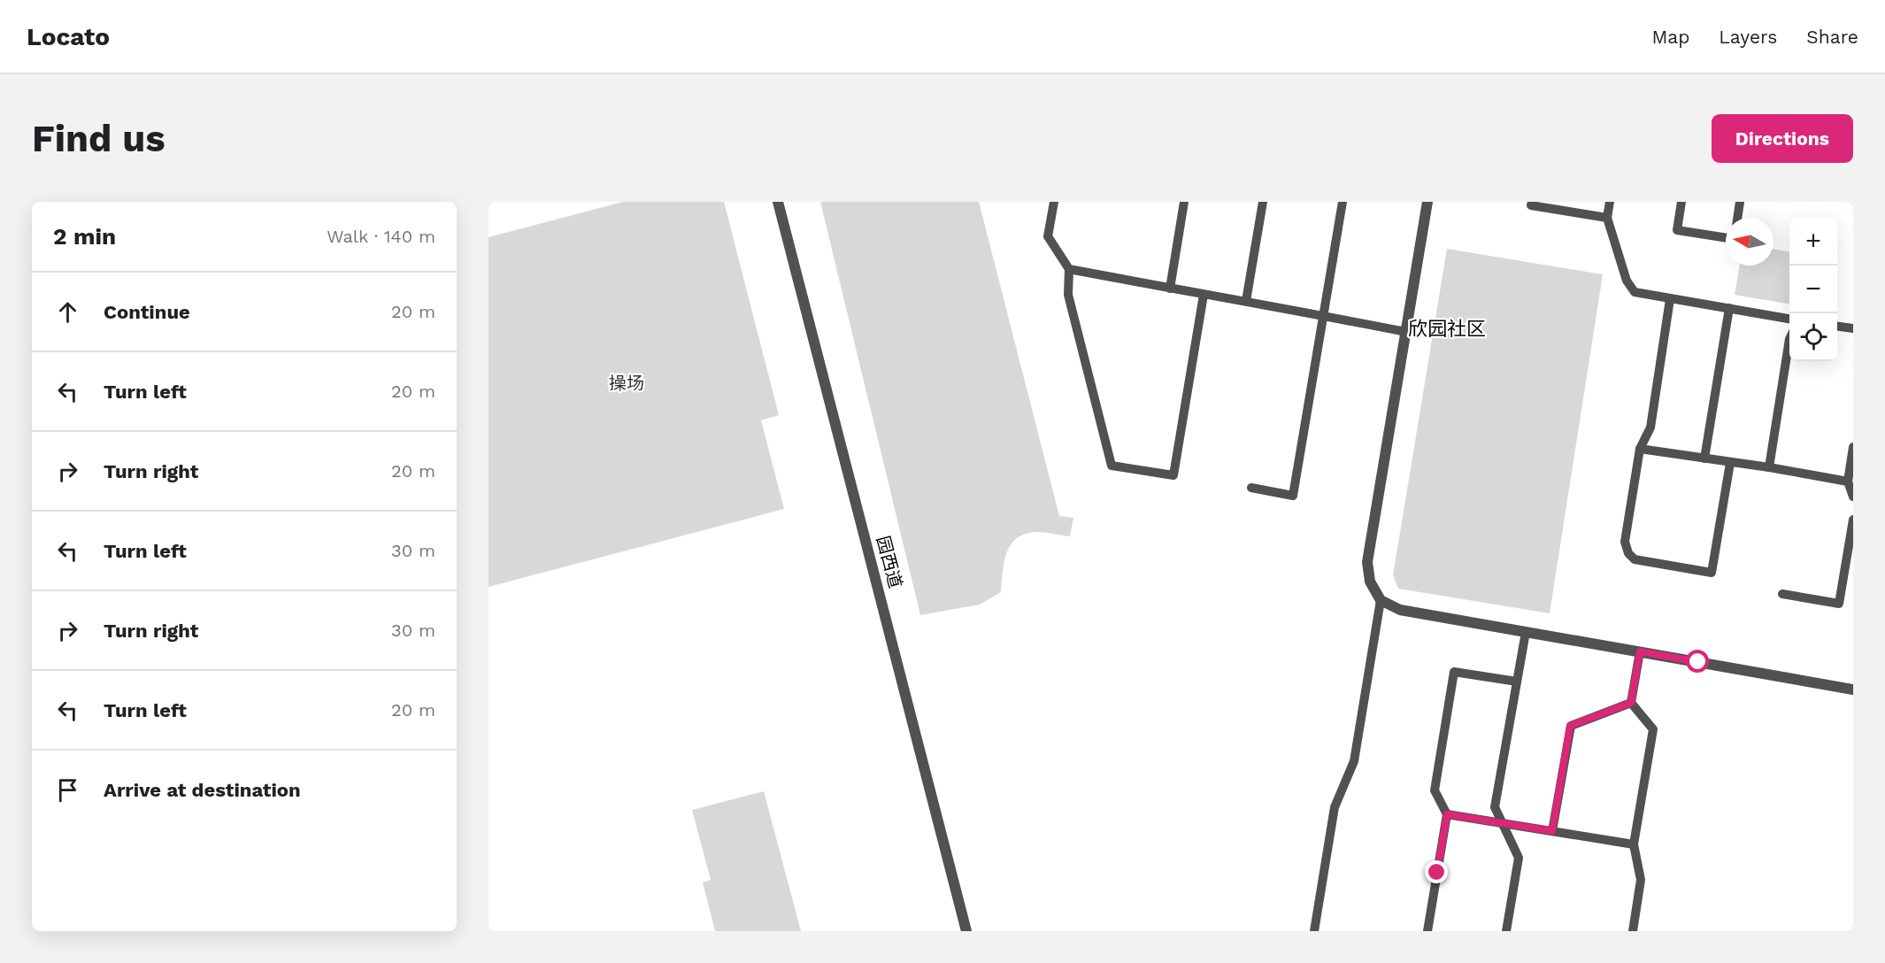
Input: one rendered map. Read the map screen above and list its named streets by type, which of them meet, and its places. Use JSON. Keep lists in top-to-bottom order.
{
  "streets": {
    "street": ["园西道"]
  },
  "districts": ["欣园社区"],
  "parks": ["操场"],
  "north": "left",
  "page": {
    "header": "Locato",
    "nav": ["Map", "Layers", "Share"],
    "buttons": "Directions",
    "title": "Find us",
    "heading": ["2 min", "Walk · 140 m"],
    "map_buttons": ["+", "−"],
    "list": [
      ["Continue", "20 m"],
      ["Turn left", "20 m"],
      ["Turn right", "20 m"],
      ["Turn left", "30 m"],
      ["Turn right", "30 m"],
      ["Turn left", "20 m"],
      "Arrive at destination"
    ]
  }
}
